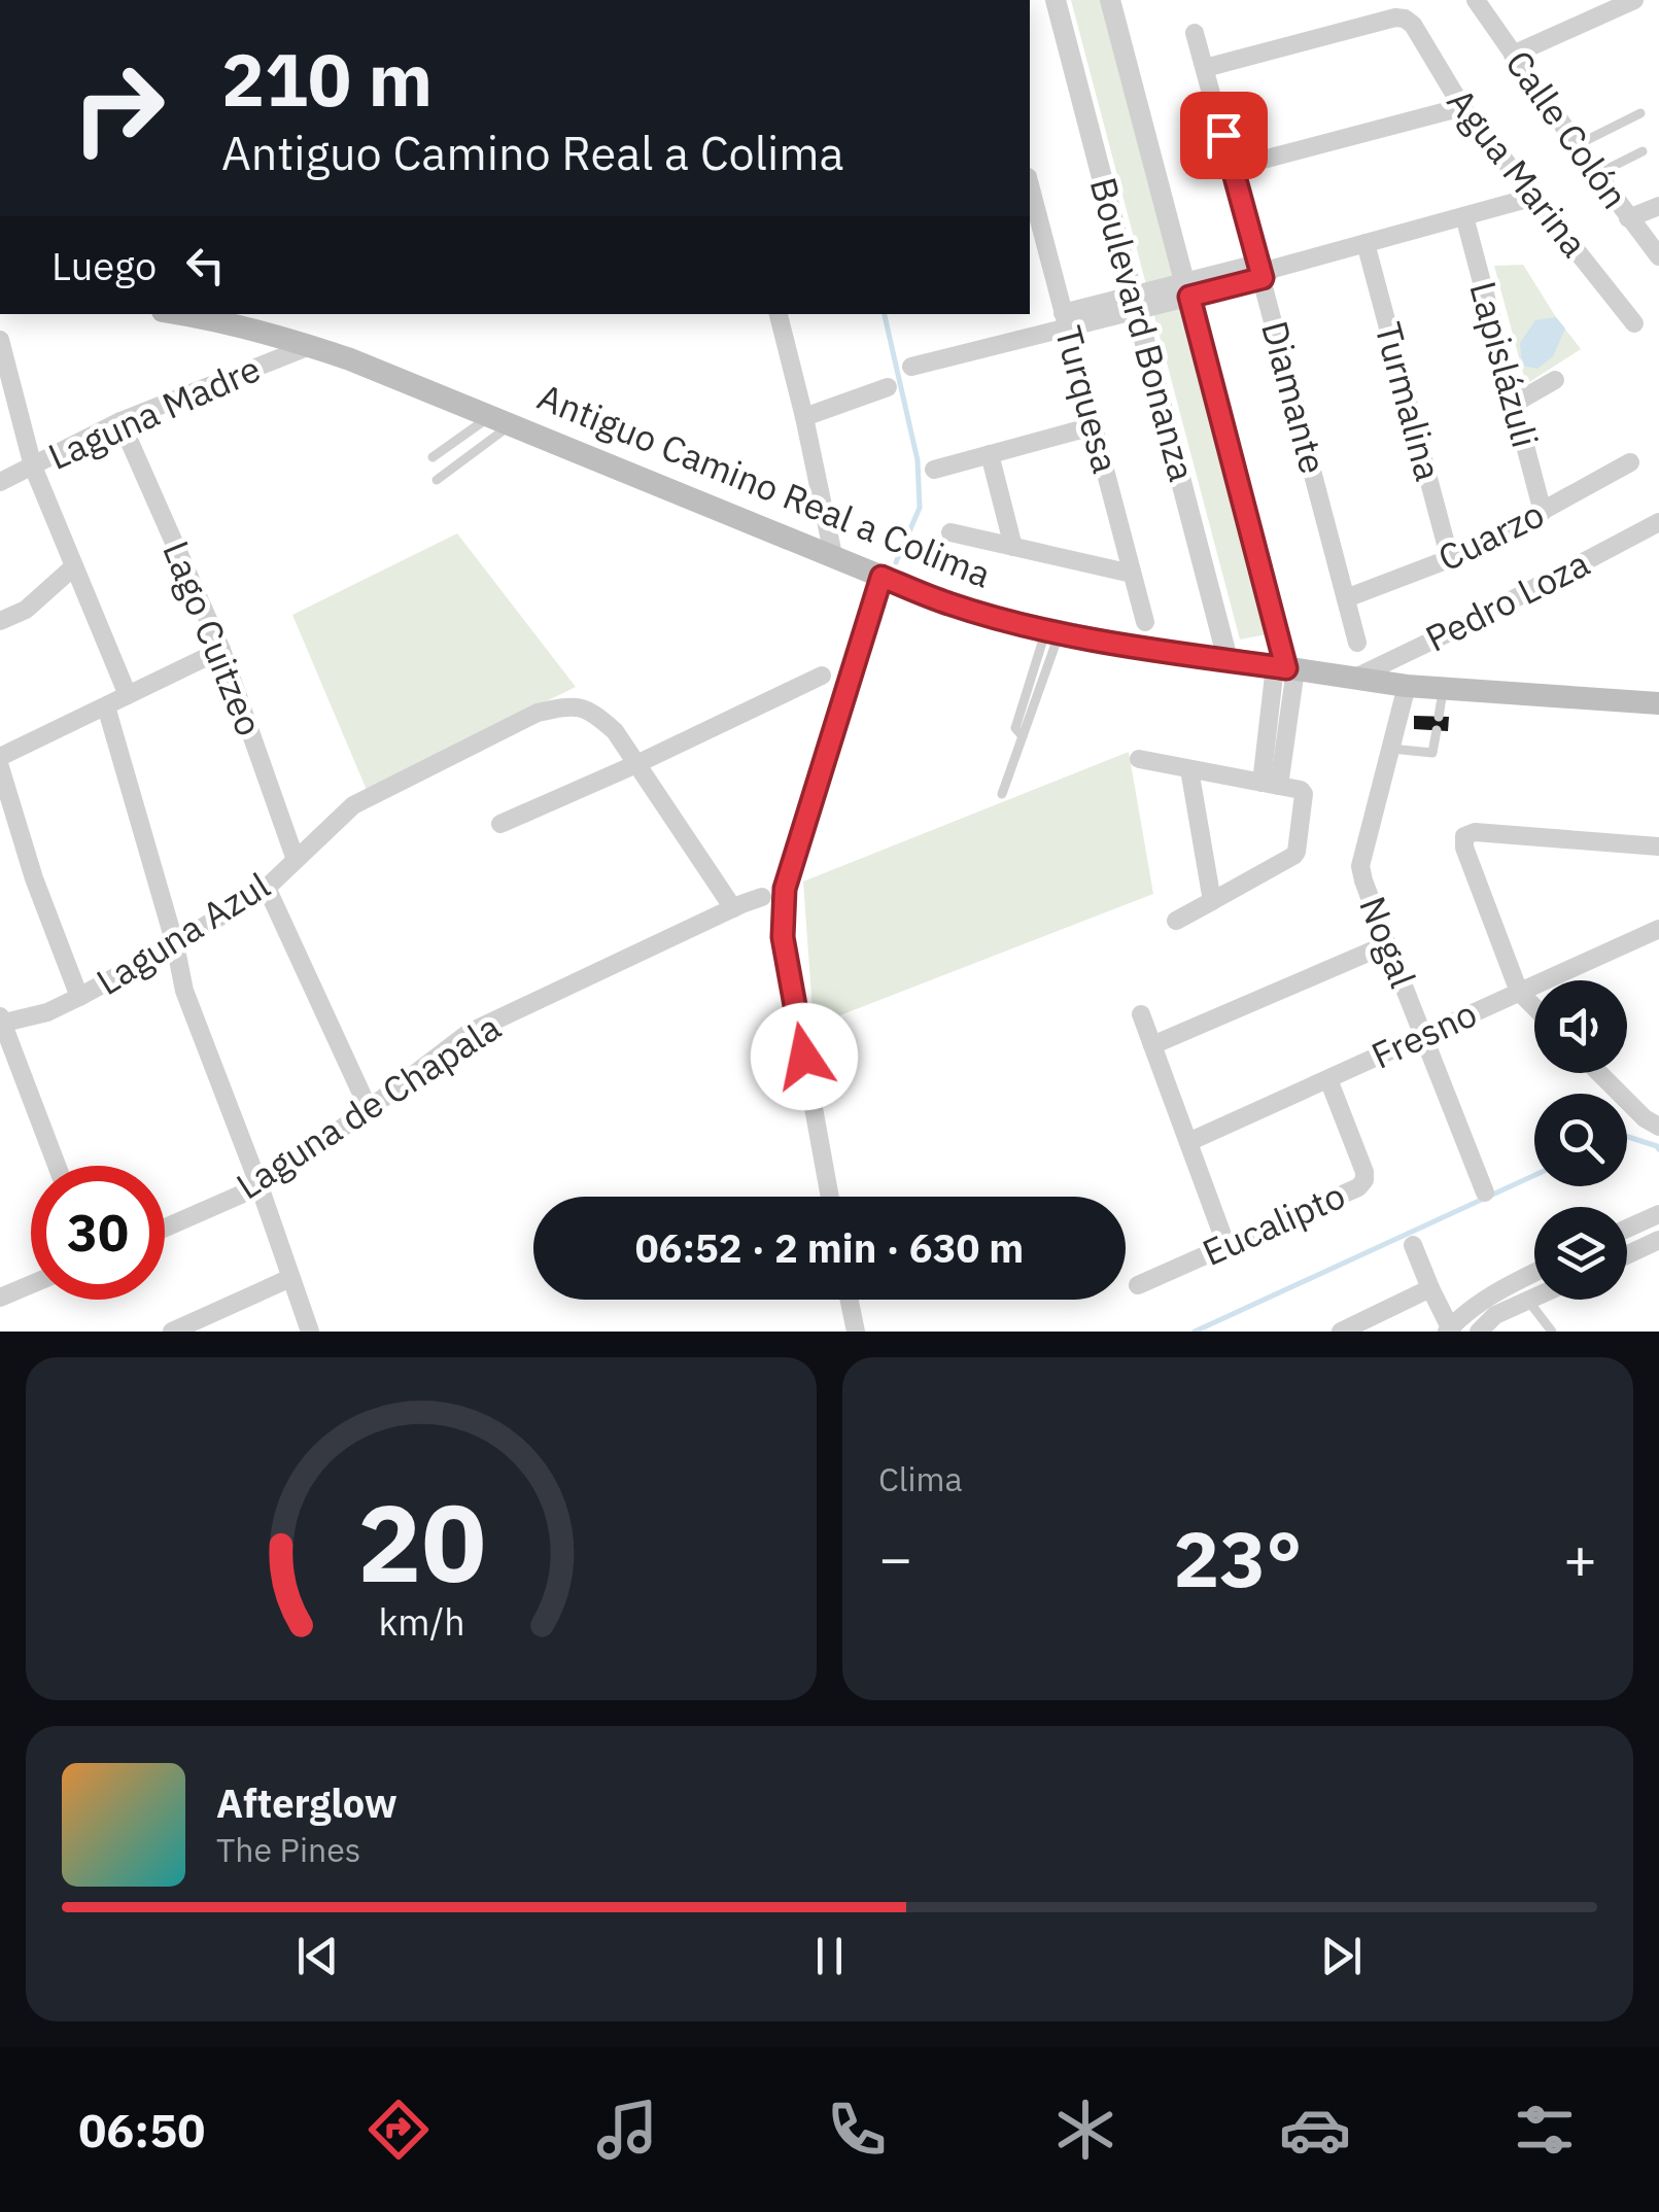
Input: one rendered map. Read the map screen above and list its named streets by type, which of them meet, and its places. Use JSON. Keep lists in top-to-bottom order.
{
  "streets": {
    "main road": ["Antiguo Camino Real a Colima"],
    "street": [
      "Calle Colón",
      "Agua Marina",
      "Boulevard Bonanza",
      "Lapislázuli",
      "Diamante",
      "Turquesa",
      "Turmalina",
      "Laguna Madre",
      "Cuarzo",
      "Pedro Loza",
      "Lago Cuitzeo",
      "Laguna Azul",
      "Nogal",
      "Fresno",
      "Laguna de Chapala",
      "Eucalipto"
    ]
  },
  "crossings": [
    ["Agua Marina", "Diamante"],
    ["Boulevard Bonanza", "Antiguo Camino Real a Colima"],
    ["Lapislázuli", "Cuarzo"],
    ["Diamante", "Cuarzo"],
    ["Turmalina", "Cuarzo"],
    ["Laguna Madre", "Antiguo Camino Real a Colima"],
    ["Laguna Madre", "Lago Cuitzeo"],
    ["Antiguo Camino Real a Colima", "Pedro Loza"],
    ["Antiguo Camino Real a Colima", "Nogal"],
    ["Lago Cuitzeo", "Laguna Azul"],
    ["Nogal", "Fresno"],
    ["Fresno", "Eucalipto"]
  ],
  "page": {
    "turn": ["210 m", "Antiguo Camino Real a Colima"],
    "then": "Luego",
    "limit": "30",
    "trip": "06:52 · 2 min · 630 m",
    "tile": "Clima",
    "heat": ["−", "23°", "+"],
    "song": ["Afterglow", "The Pines"],
    "tabs": "06:50",
    "gauge": ["20", "km/h"]
  }
}
